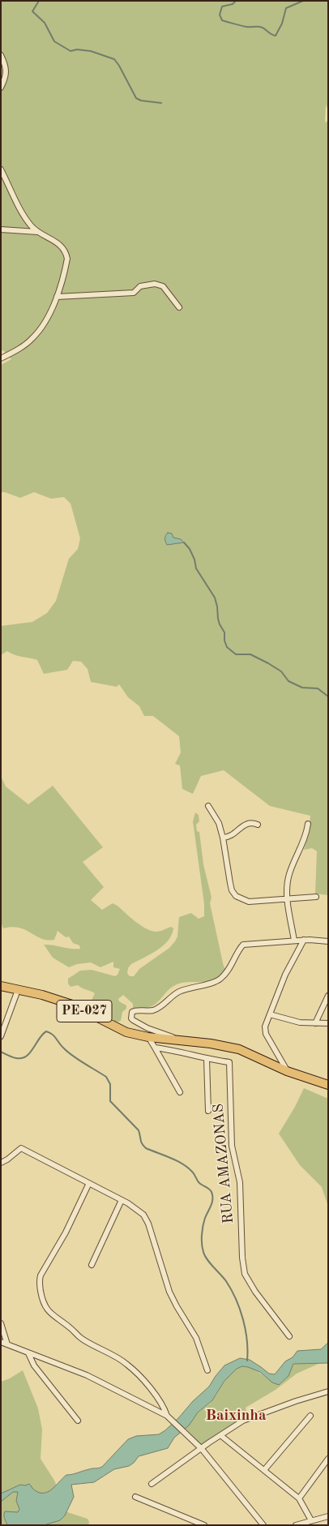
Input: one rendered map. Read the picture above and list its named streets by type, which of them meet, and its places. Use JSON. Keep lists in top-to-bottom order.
{
  "streets": {
    "main road": ["PE-027"],
    "street": ["RUA AMAZONAS"]
  },
  "districts": ["Baixinha"]
}
